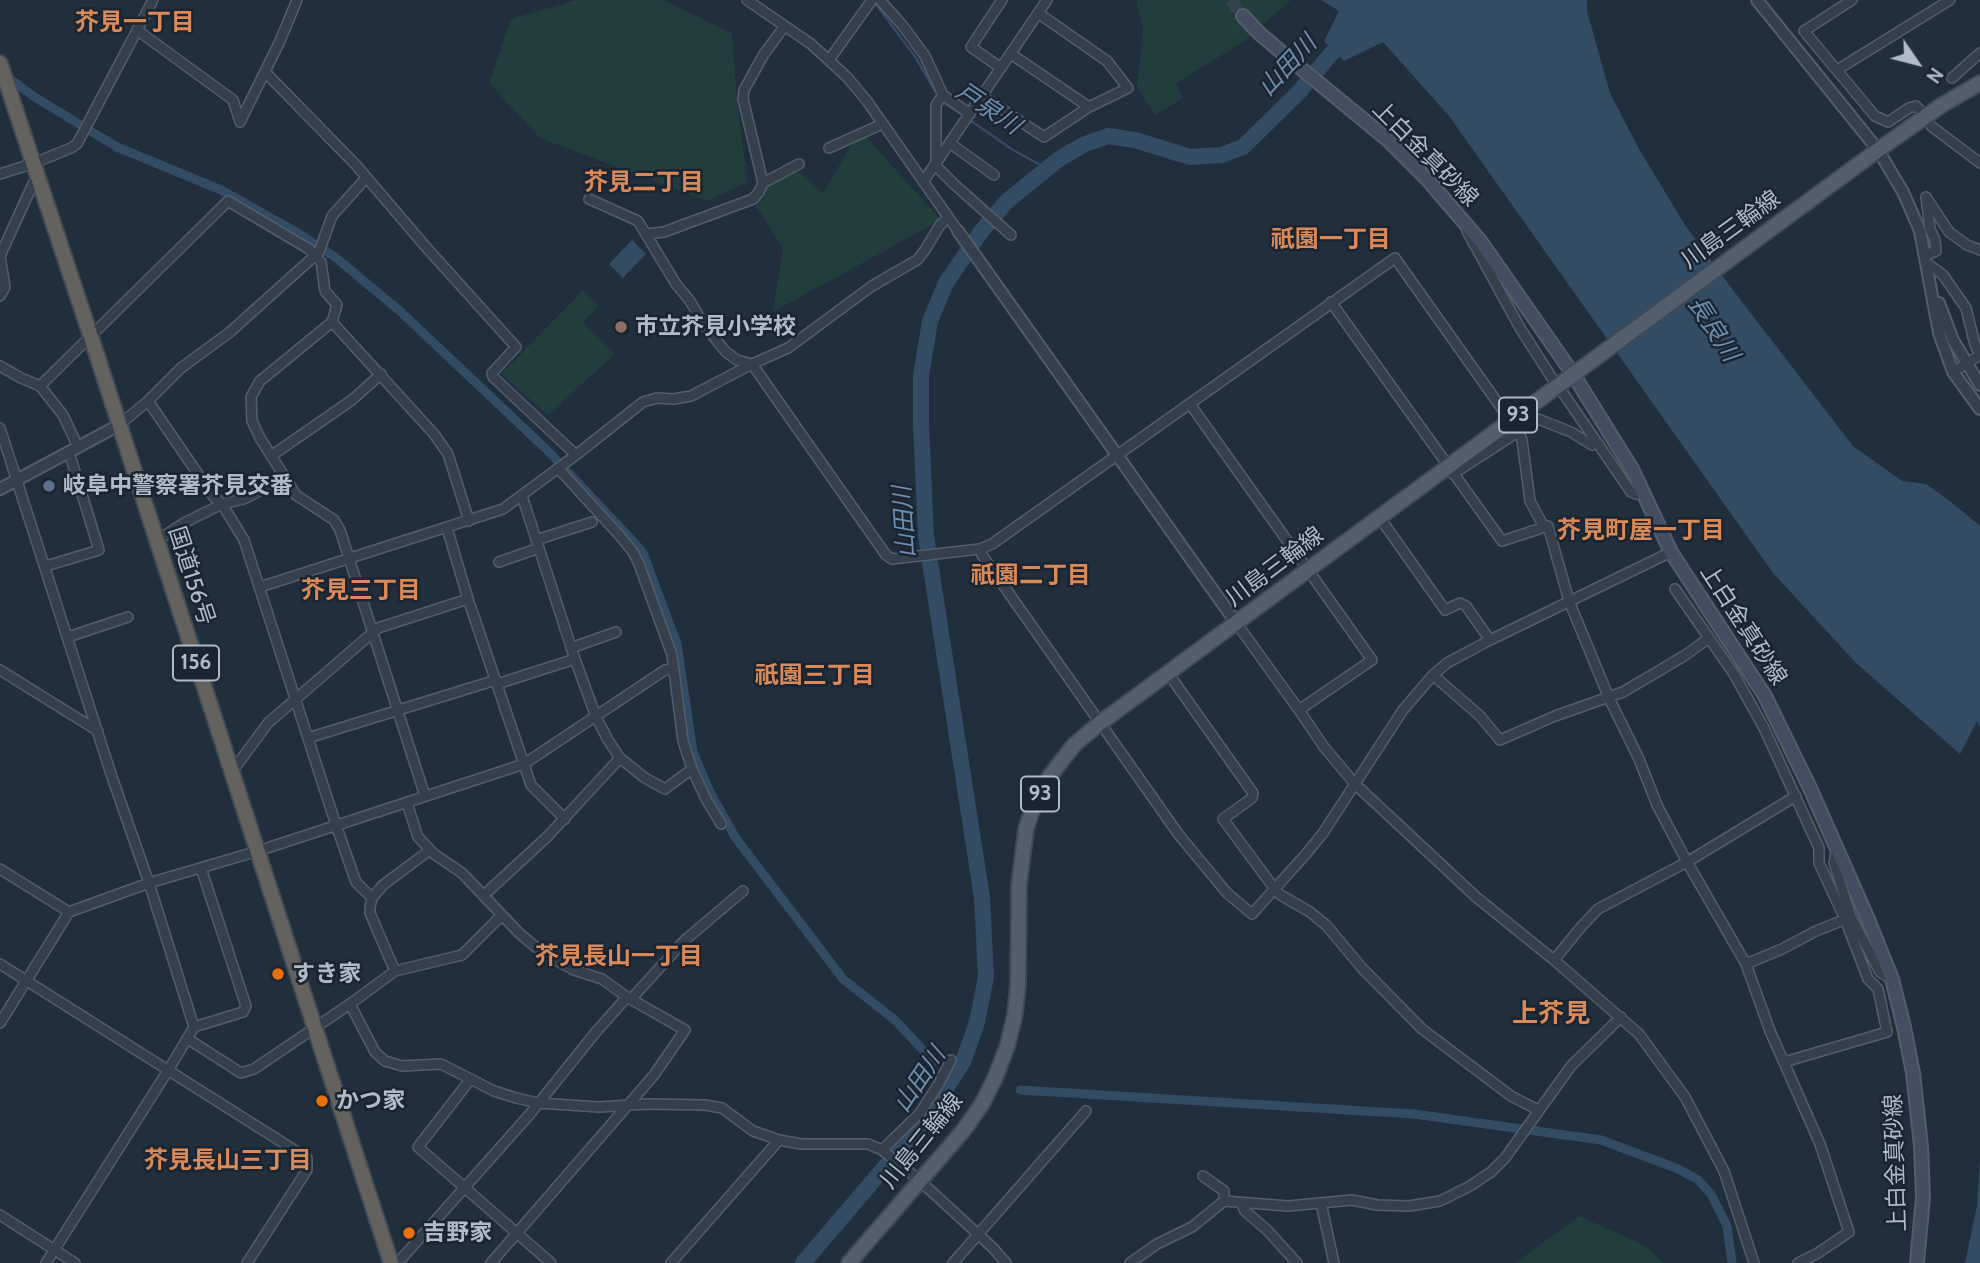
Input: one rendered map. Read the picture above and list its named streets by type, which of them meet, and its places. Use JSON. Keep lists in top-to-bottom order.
{
  "streets": {
    "highway": ["国道156号", "156"],
    "main road": ["上白金真砂線", "川島三輪線", "93"]
  },
  "crossings": [
    ["上白金真砂線", "川島三輪線"]
  ],
  "districts": [
    "芥見一丁目",
    "芥見二丁目",
    "祇園一丁目",
    "芥見町屋一丁目",
    "祇園二丁目",
    "芥見三丁目",
    "祇園三丁目",
    "芥見長山一丁目",
    "上芥見",
    "芥見長山三丁目"
  ],
  "water": ["山田川", "戸泉川", "長良川"],
  "places": [
    "市立芥見小学校",
    "岐阜中警察署芥見交番",
    "すき家",
    "かつ家",
    "吉野家"
  ],
  "north": "bottom right"
}
